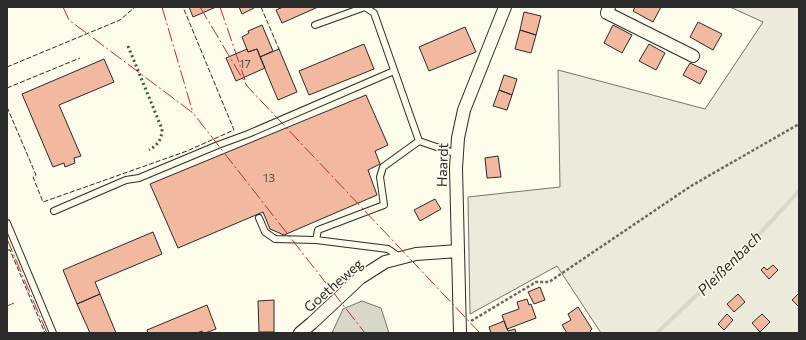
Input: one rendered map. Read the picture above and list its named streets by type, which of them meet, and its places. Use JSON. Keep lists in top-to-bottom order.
{
  "streets": {
    "street": ["Haardt", "Goetheweg"]
  },
  "crossings": [
    ["Haardt", "Goetheweg"]
  ],
  "water": ["Pleißenbach"],
  "house_numbers": ["17", "13"]
}
